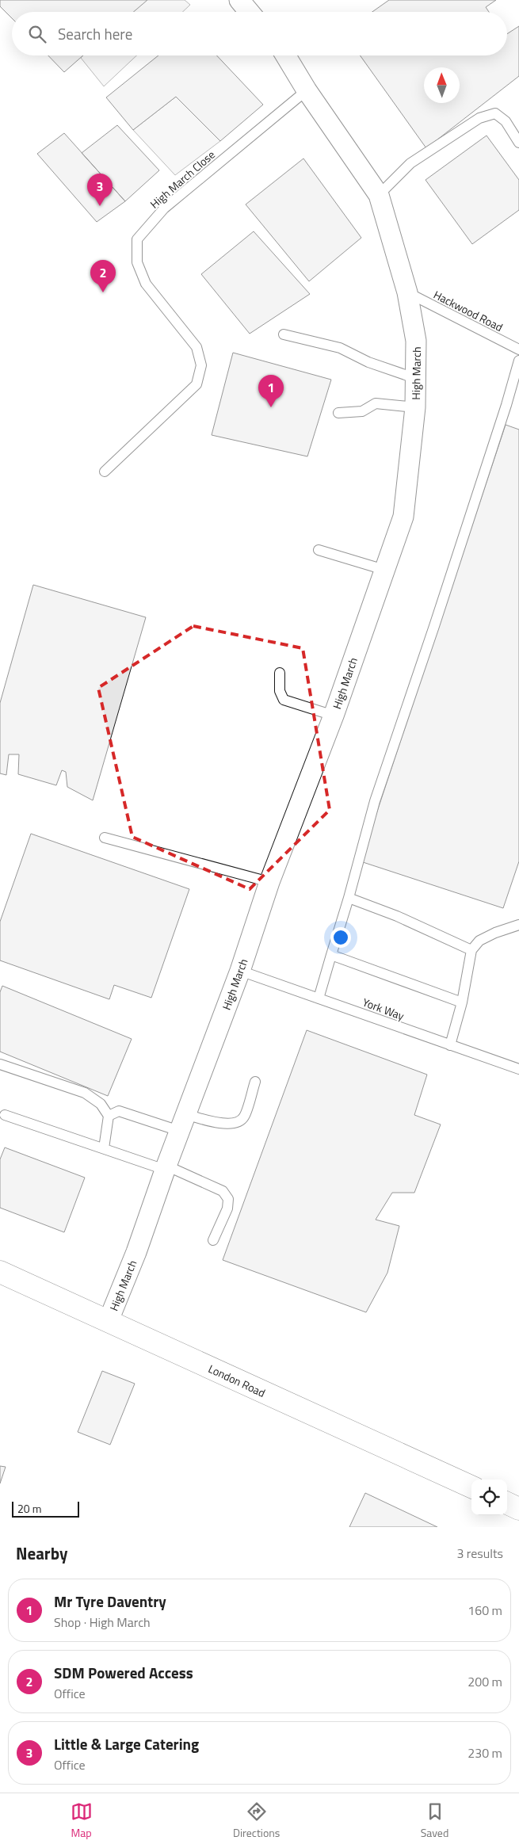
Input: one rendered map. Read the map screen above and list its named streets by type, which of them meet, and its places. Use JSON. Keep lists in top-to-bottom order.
{
  "streets": {
    "highway": ["London Road"],
    "street": ["High March"],
    "lane": ["High March Close", "Hackwood Road", "York Way"]
  },
  "crossings": [
    ["High March Close", "High March"],
    ["Hackwood Road", "High March"],
    ["High March", "York Way"],
    ["High March", "London Road"]
  ],
  "scale_bar": "20 m",
  "north": "top",
  "page": {
    "search": "Search here",
    "pins": ["3", "2", "1"],
    "scale": "20 m",
    "heading": ["Nearby", "3 results"],
    "list": [
      {
        "mark": "1",
        "name": "Mr Tyre Daventry",
        "note": "Shop · High March",
        "value": "160 m"
      },
      {
        "mark": "2",
        "name": "SDM Powered Access",
        "note": "Office",
        "value": "200 m"
      },
      {
        "mark": "3",
        "name": "Little & Large Catering",
        "note": "Office",
        "value": "230 m"
      }
    ],
    "nav": ["Map", "Directions", "Saved"]
  }
}
